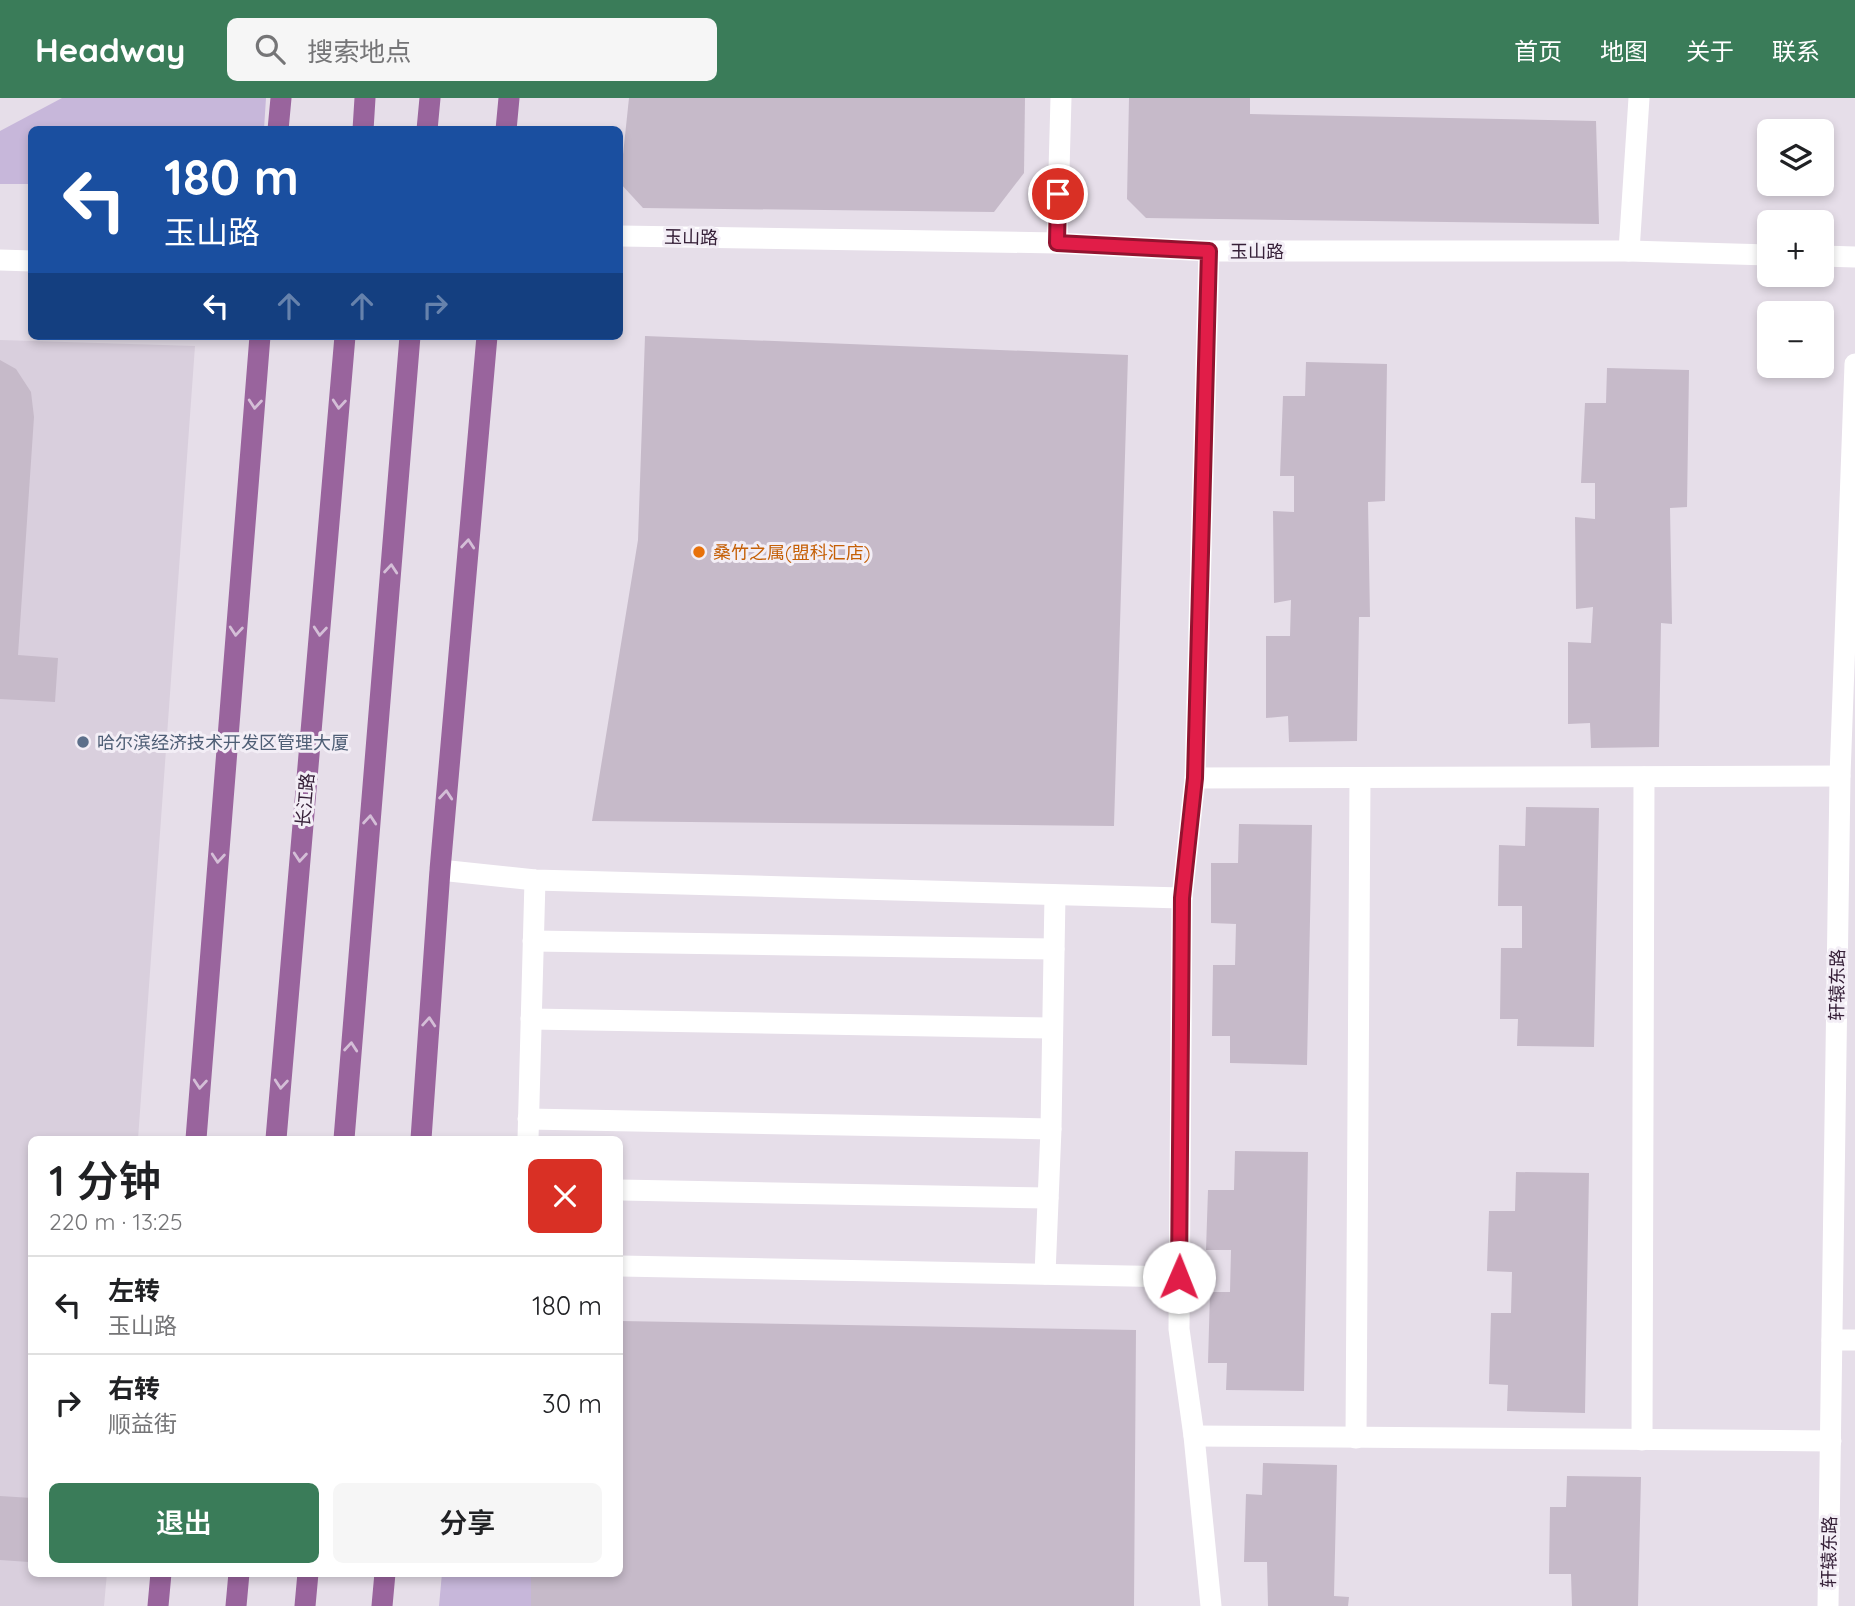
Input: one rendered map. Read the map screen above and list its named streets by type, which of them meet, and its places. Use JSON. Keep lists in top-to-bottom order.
{
  "streets": {
    "main road": ["长江路"],
    "street": ["玉山路", "轩辕东路"]
  },
  "places": ["桑竹之属(盟科汇店)", "哈尔滨经济技术开发区管理大厦"],
  "page": {
    "header": "Headway",
    "search": "搜索地点",
    "nav": [
      "首页",
      "地图",
      "关于",
      "联系"
    ],
    "map_buttons": ["+", "−"],
    "turn": ["180 m", "玉山路"],
    "heading": ["1 分钟", "220 m · 13:25"],
    "list": [
      {
        "name": "左转",
        "note": "玉山路",
        "value": "180 m"
      },
      {
        "name": "右转",
        "note": "顺益街",
        "value": "30 m"
      }
    ],
    "buttons": ["退出", "分享"]
  }
}
